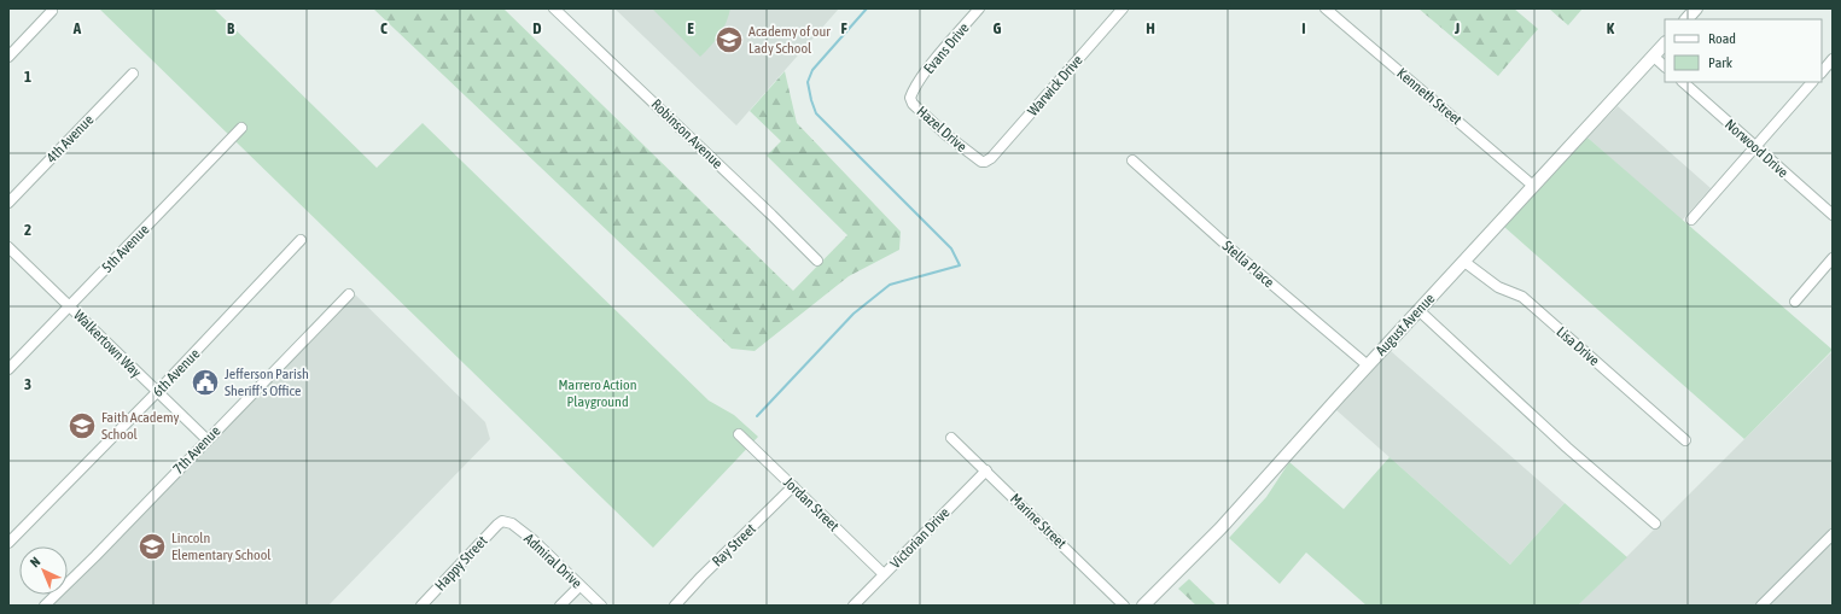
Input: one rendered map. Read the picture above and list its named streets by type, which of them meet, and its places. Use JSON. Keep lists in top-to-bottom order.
{
  "streets": {
    "street": [
      "Evans Drive",
      "Warwick Drive",
      "Kenneth Street",
      "Hazel Drive",
      "Robinson Avenue",
      "4th Avenue",
      "Norwood Drive",
      "5th Avenue",
      "Stella Place",
      "August Avenue",
      "Walkertown Way",
      "Lisa Drive",
      "6th Avenue",
      "7th Avenue",
      "Jordan Street",
      "Marine Street",
      "Victorian Drive",
      "Ray Street",
      "Admiral Drive",
      "Happy Street"
    ]
  },
  "crossings": [
    ["Evans Drive", "Hazel Drive"],
    ["Warwick Drive", "Hazel Drive"],
    ["Kenneth Street", "August Avenue"],
    ["5th Avenue", "Walkertown Way"],
    ["Stella Place", "August Avenue"],
    ["August Avenue", "Lisa Drive"],
    ["Walkertown Way", "6th Avenue"],
    ["Walkertown Way", "7th Avenue"],
    ["Jordan Street", "Victorian Drive"],
    ["Jordan Street", "Ray Street"],
    ["Marine Street", "Victorian Drive"],
    ["Admiral Drive", "Happy Street"]
  ],
  "parks": ["Marrero Action Playground"],
  "places": {
    "school or university": ["Academy of our Lady School", "Faith Academy School", "Lincoln Elementary School"],
    "public building": ["Jefferson Parish Sheriff's Office"]
  },
  "legend": ["Road", "Park"],
  "north": "top left",
  "grid": {
    "columns": [
      "A",
      "B",
      "C",
      "D",
      "E",
      "F",
      "G",
      "H",
      "I",
      "J",
      "K"
    ],
    "rows": ["1", "2", "3"]
  }
}
